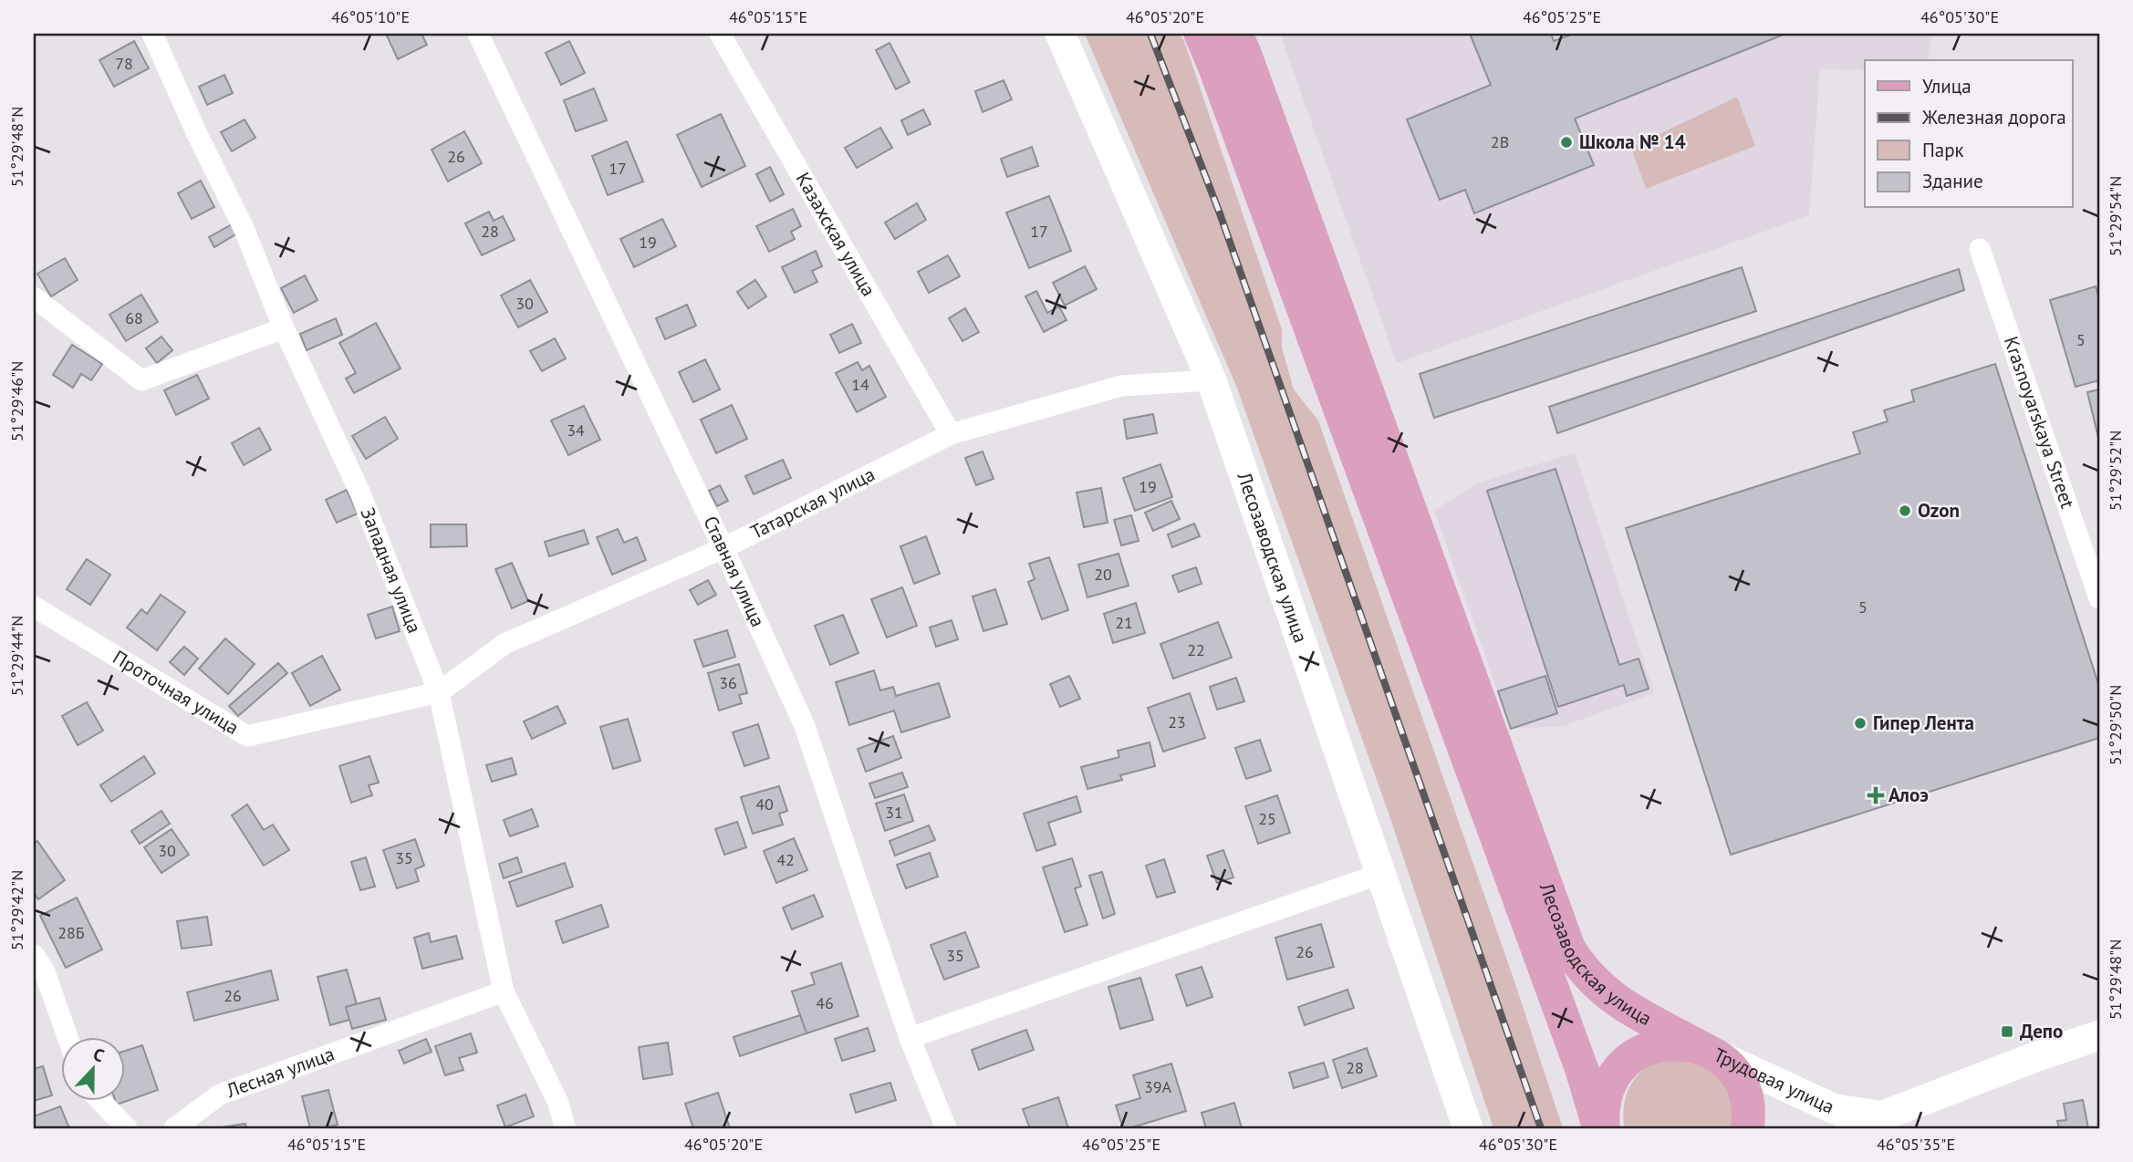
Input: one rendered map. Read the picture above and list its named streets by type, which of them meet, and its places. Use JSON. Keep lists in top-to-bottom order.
{
  "streets": {
    "main road": ["Лесозаводская улица"],
    "street": [
      "Казахская улица",
      "Krasnoyarskaya Street",
      "Татарская улица",
      "Западная улица",
      "Ставная улица",
      "Проточная улица",
      "Лесная улица",
      "Трудовая улица"
    ]
  },
  "crossings": [
    ["Казахская улица", "Татарская улица"],
    ["Татарская улица", "Лесозаводская улица"],
    ["Татарская улица", "Западная улица"],
    ["Татарская улица", "Ставная улица"],
    ["Татарская улица", "Проточная улица"],
    ["Лесозаводская улица", "Трудовая улица"],
    ["Западная улица", "Проточная улица"],
    ["Западная улица", "Лесная улица"]
  ],
  "places": {
    "other": ["Школа № 14", "Ozon", "Гипер Лента"],
    "health": ["Алоэ"],
    "transit": ["Депо"]
  },
  "house_numbers": [
    "78",
    "2В",
    "26",
    "17",
    "28",
    "17",
    "19",
    "30",
    "68",
    "5",
    "14",
    "34",
    "19",
    "20",
    "5",
    "21",
    "22",
    "36",
    "23",
    "40",
    "31",
    "25",
    "30",
    "35",
    "42",
    "28Б",
    "26",
    "35",
    "26",
    "46",
    "28",
    "39А"
  ],
  "legend": [
    "Улица",
    "Железная дорога",
    "Парк",
    "Здание"
  ],
  "north": "top",
  "coordinates": [
    "46°05'10\"E",
    "46°05'15\"E",
    "46°05'20\"E",
    "46°05'25\"E",
    "46°05'30\"E",
    "51°29'48\"N",
    "51°29'54\"N",
    "51°29'46\"N",
    "51°29'52\"N",
    "51°29'44\"N",
    "51°29'50\"N",
    "51°29'42\"N",
    "46°05'35\"E"
  ]
}
